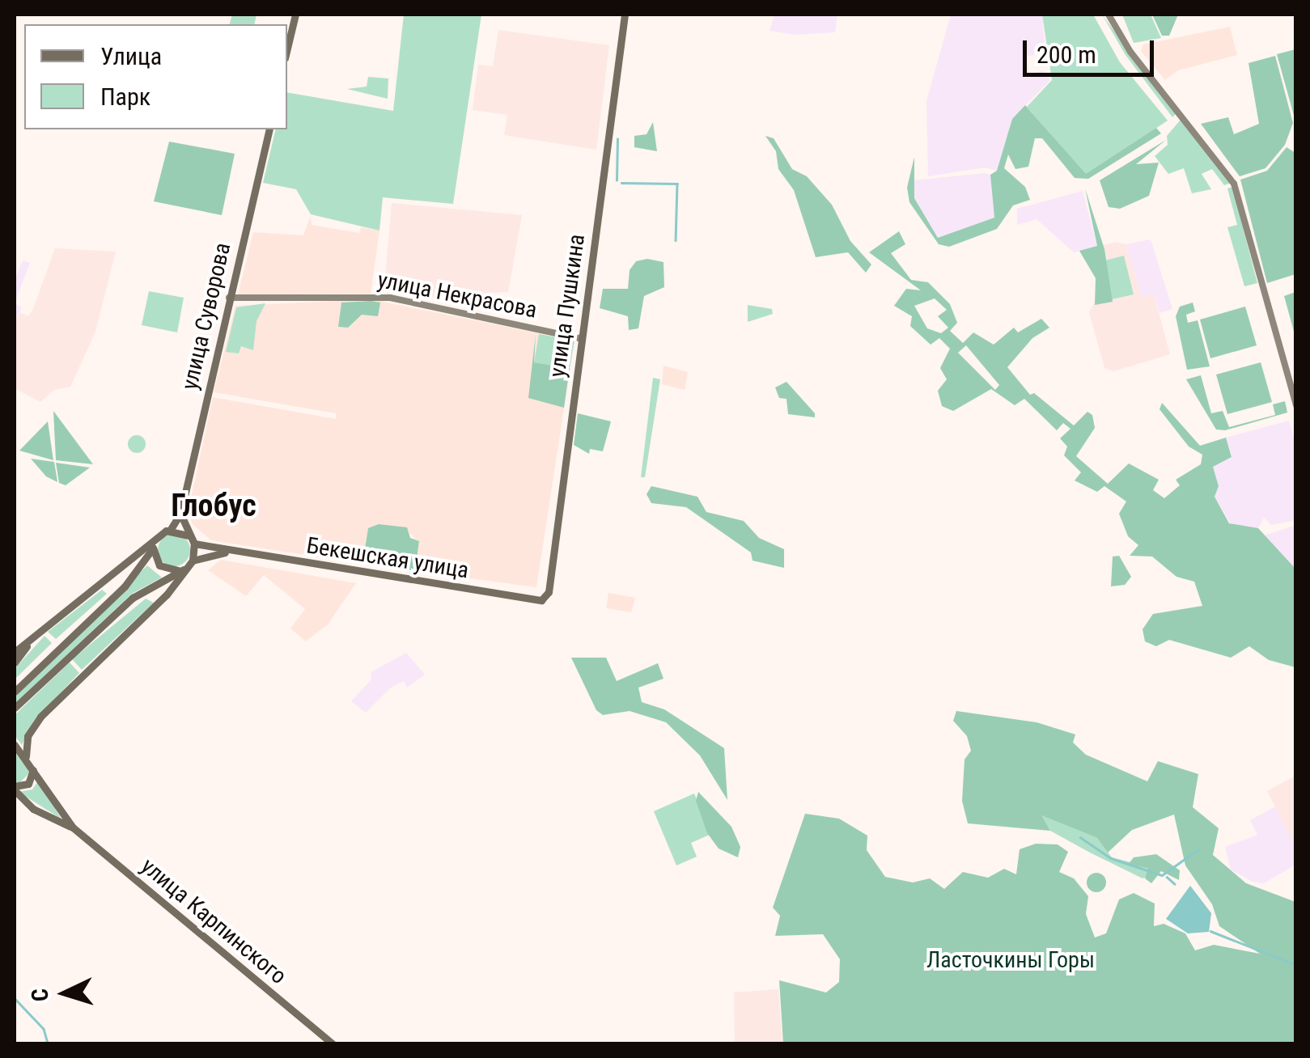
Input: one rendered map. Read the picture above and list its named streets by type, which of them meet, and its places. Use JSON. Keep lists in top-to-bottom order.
{
  "streets": {
    "main road": [
      "улица Некрасова",
      "улица Пушкина",
      "улица Суворова",
      "Бекешская улица",
      "улица Карпинского"
    ]
  },
  "crossings": [
    ["улица Некрасова", "улица Пушкина"],
    ["улица Некрасова", "улица Суворова"],
    ["улица Пушкина", "Бекешская улица"],
    ["улица Суворова", "Бекешская улица"]
  ],
  "districts": ["Глобус"],
  "parks": ["Ласточкины Горы"],
  "legend": ["Улица", "Парк"],
  "scale_bar": "200 m",
  "north": "left"
}
